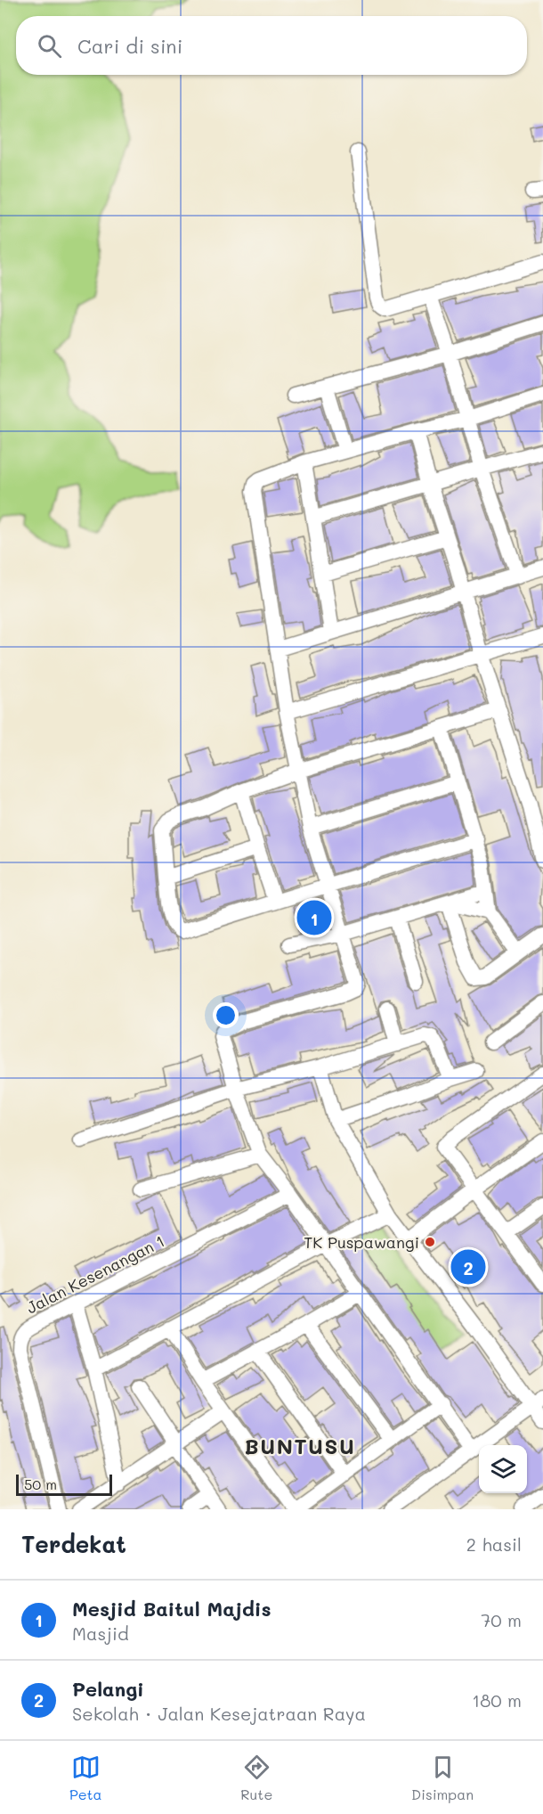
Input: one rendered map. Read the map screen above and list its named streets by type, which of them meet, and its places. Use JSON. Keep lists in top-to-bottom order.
{
  "streets": {
    "street": ["Jalan Kesenangan 1"]
  },
  "districts": ["BUNTUSU"],
  "places": ["TK Puspawangi"],
  "scale_bar": "50 m",
  "page": {
    "search": "Cari di sini",
    "pins": ["1", "2"],
    "scale": "50 m",
    "heading": ["Terdekat", "2 hasil"],
    "list": [
      {
        "mark": "1",
        "name": "Mesjid Baitul Majdis",
        "note": "Masjid",
        "value": "70 m"
      },
      {
        "mark": "2",
        "name": "Pelangi",
        "note": "Sekolah · Jalan Kesejatraan Raya",
        "value": "180 m"
      }
    ],
    "nav": ["Peta", "Rute", "Disimpan"]
  }
}
